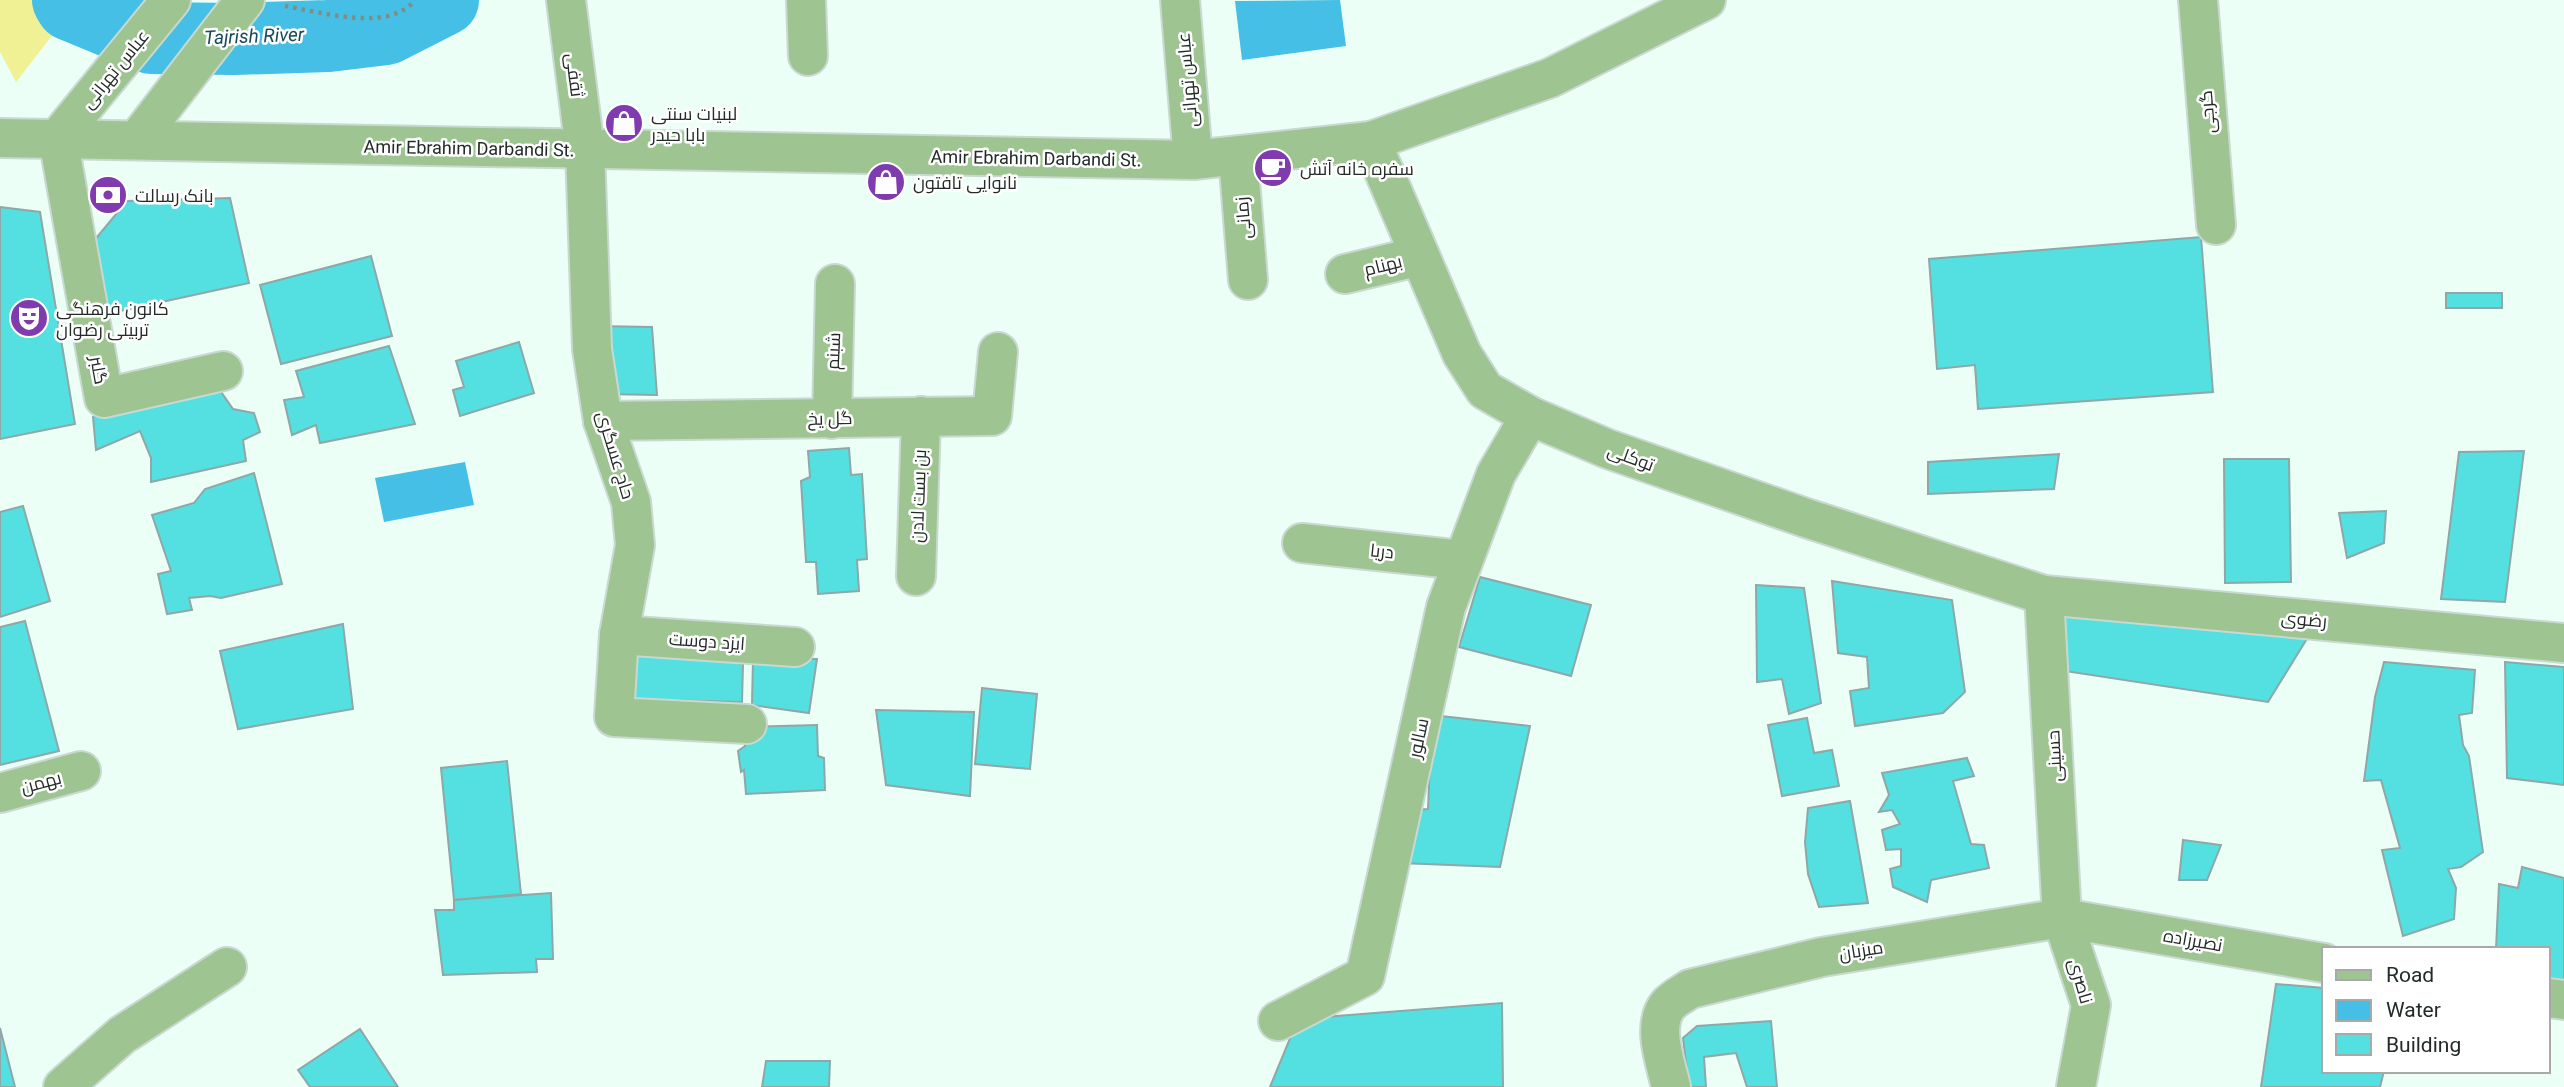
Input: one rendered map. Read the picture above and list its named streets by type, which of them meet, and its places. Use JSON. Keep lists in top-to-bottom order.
{
  "streets": {
    "street": [
      "عباس تهرانی",
      "ثقفی",
      "گرجی",
      "Amir Ebrahim Darbandi St.",
      "زمانی",
      "بهنام",
      "شبنم",
      "گلبر",
      "گل یخ",
      "حاج عسگری",
      "توکلی",
      "بن بست لادن",
      "دریا",
      "رضوى",
      "ایزد دوست",
      "سالور",
      "حسینی",
      "بهمن",
      "نصیرزاده",
      "میزبان",
      "ناصری"
    ]
  },
  "crossings": [
    ["عباس تهرانی", "Amir Ebrahim Darbandi St."],
    ["عباس تهرانی", "گلبر"],
    ["ثقفی", "Amir Ebrahim Darbandi St."],
    ["ثقفی", "حاج عسگری"],
    ["Amir Ebrahim Darbandi St.", "زمانی"],
    ["Amir Ebrahim Darbandi St.", "گلبر"],
    ["Amir Ebrahim Darbandi St.", "حاج عسگری"],
    ["Amir Ebrahim Darbandi St.", "توکلی"],
    ["بهنام", "توکلی"],
    ["شبنم", "گل یخ"],
    ["گل یخ", "حاج عسگری"],
    ["گل یخ", "بن بست لادن"],
    ["حاج عسگری", "ایزد دوست"],
    ["توکلی", "رضوى"],
    ["توکلی", "سالور"],
    ["توکلی", "حسینی"],
    ["دریا", "سالور"],
    ["رضوى", "حسینی"],
    ["حسینی", "نصیرزاده"],
    ["حسینی", "میزبان"],
    ["حسینی", "ناصری"],
    ["نصیرزاده", "میزبان"],
    ["نصیرزاده", "ناصری"],
    ["میزبان", "ناصری"]
  ],
  "water": ["Tajrish River"],
  "places": {
    "shop": ["لبنیات سنتی بابا حیدر", "نانوایی تافتون"],
    "cafe": ["سفره خانه آتش"],
    "bank": ["بانک رسالت"],
    "theatre": ["کانون فرهنگی تربیتی رضوان"]
  },
  "legend": ["Road", "Water", "Building"]
}
